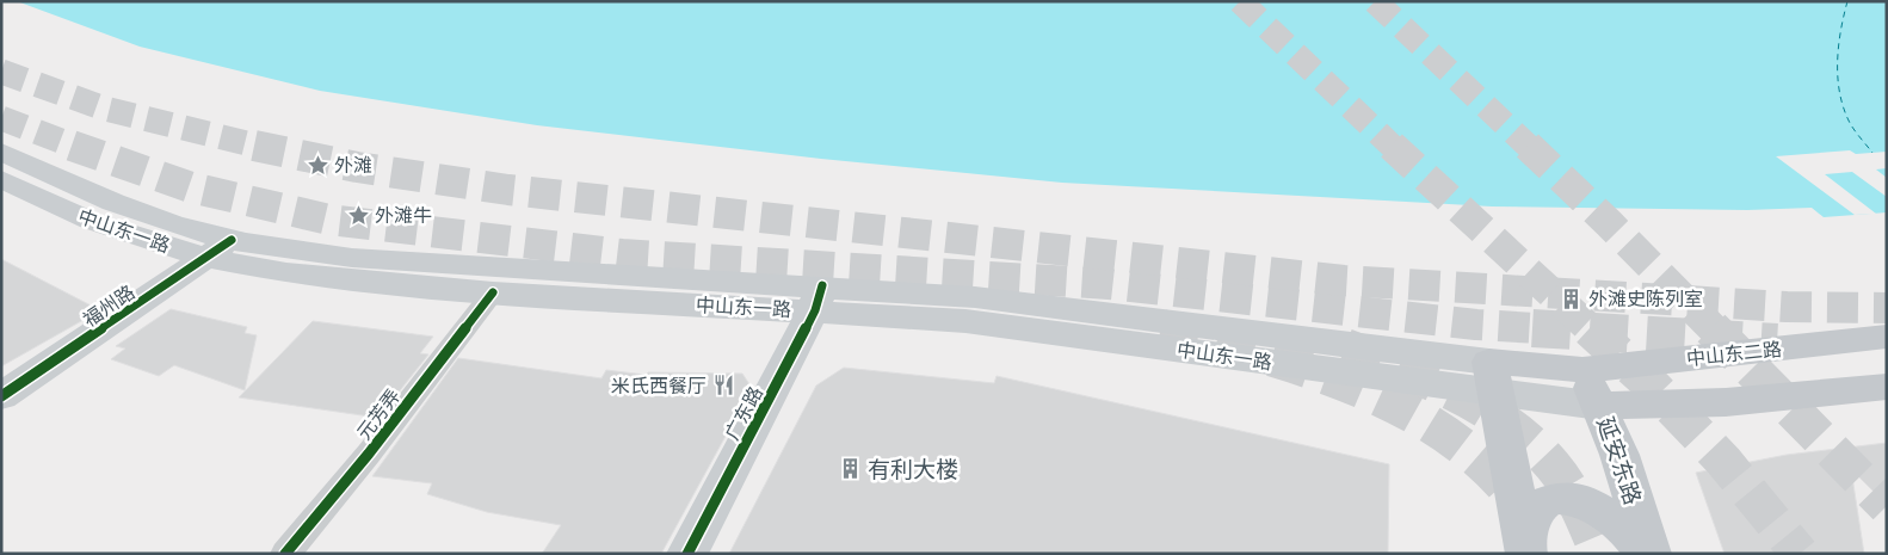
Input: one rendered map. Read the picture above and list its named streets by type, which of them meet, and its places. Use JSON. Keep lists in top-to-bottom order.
{
  "streets": {
    "main road": [
      "中山东一路",
      "福州路",
      "中山东二路",
      "广东路",
      "延安东路"
    ],
    "street": ["元芳弄"]
  },
  "crossings": [
    ["中山东一路", "福州路"],
    ["中山东一路", "中山东二路"],
    ["中山东一路", "广东路"],
    ["中山东一路", "元芳弄"],
    ["中山东一路", "延安东路"],
    ["中山东二路", "延安东路"]
  ],
  "places": {
    "place": ["外滩", "外滩牛"],
    "building": ["外滩史陈列室", "有利大楼"],
    "restaurant": ["米氏西餐厅"]
  }
}
